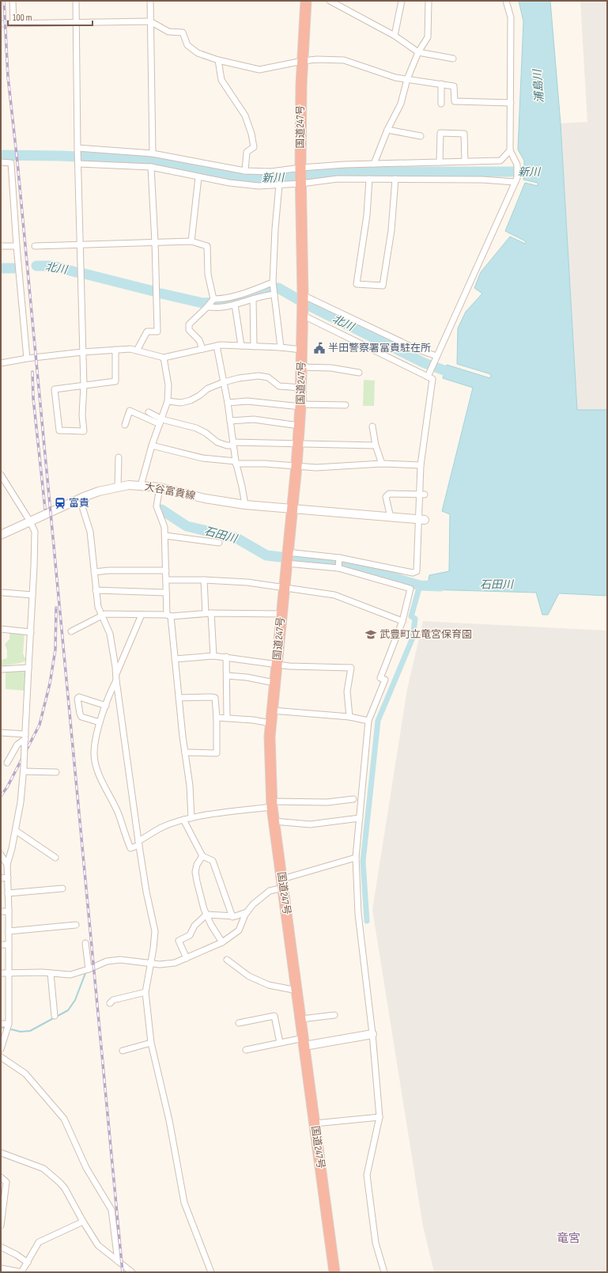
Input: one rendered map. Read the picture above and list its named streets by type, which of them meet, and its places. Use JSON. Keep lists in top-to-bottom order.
{
  "streets": {
    "highway": ["国道247号"],
    "main road": ["大谷富貴線"]
  },
  "crossings": [
    ["国道247号", "大谷富貴線"]
  ],
  "districts": ["竜宮"],
  "water": [
    "浦島川",
    "新川",
    "北川",
    "石田川"
  ],
  "places": {
    "public building": ["半田警察署冨貴駐在所"],
    "station": ["富貴"],
    "school or university": ["武豊町立竜宮保育園"]
  },
  "scale_bar": "100 m"
}
